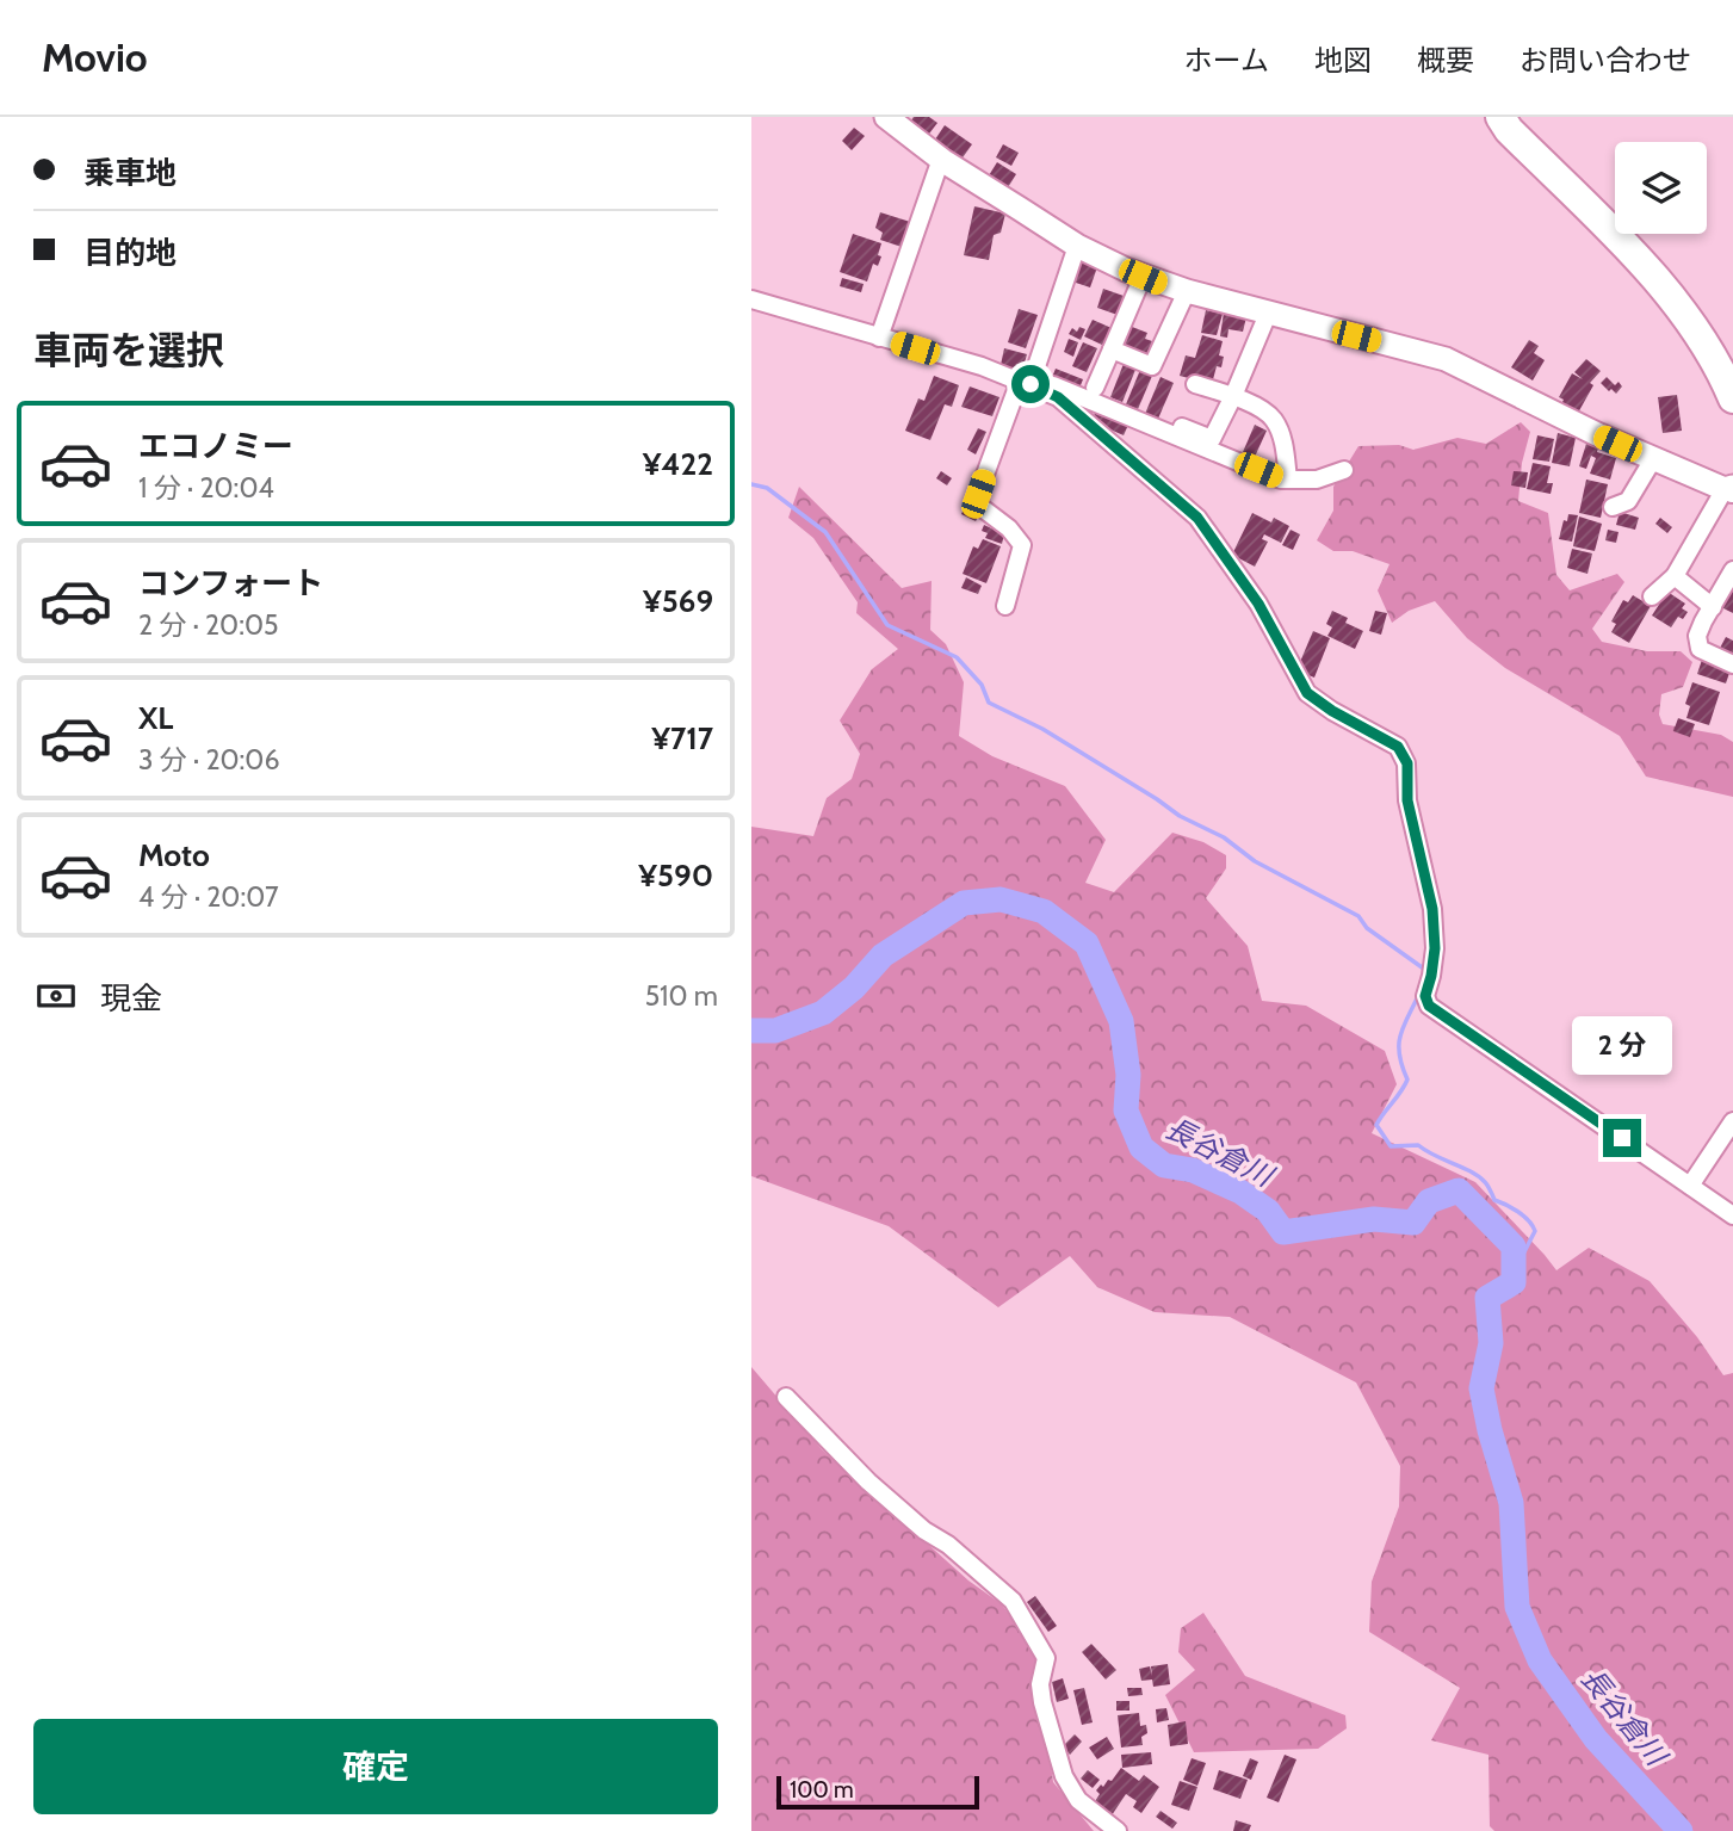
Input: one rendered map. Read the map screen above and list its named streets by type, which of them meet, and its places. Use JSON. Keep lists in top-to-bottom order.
{
  "water": ["長谷倉川"],
  "scale_bar": "100 m",
  "page": {
    "header": "Movio",
    "nav": [
      "ホーム",
      "地図",
      "概要",
      "お問い合わせ"
    ],
    "banner": ["乗車地", "目的地"],
    "heading": "車両を選択",
    "list": [
      {
        "name": "エコノミー",
        "note": "1 分 · 20:04",
        "value": "¥422"
      },
      {
        "name": "コンフォート",
        "note": "2 分 · 20:05",
        "value": "¥569"
      },
      {
        "name": "XL",
        "note": "3 分 · 20:06",
        "value": "¥717"
      },
      {
        "name": "Moto",
        "note": "4 分 · 20:07",
        "value": "¥590"
      }
    ],
    "pay": ["現金", "510 m"],
    "bubble": "2 分",
    "buttons": "確定",
    "scale": "100 m"
  }
}
